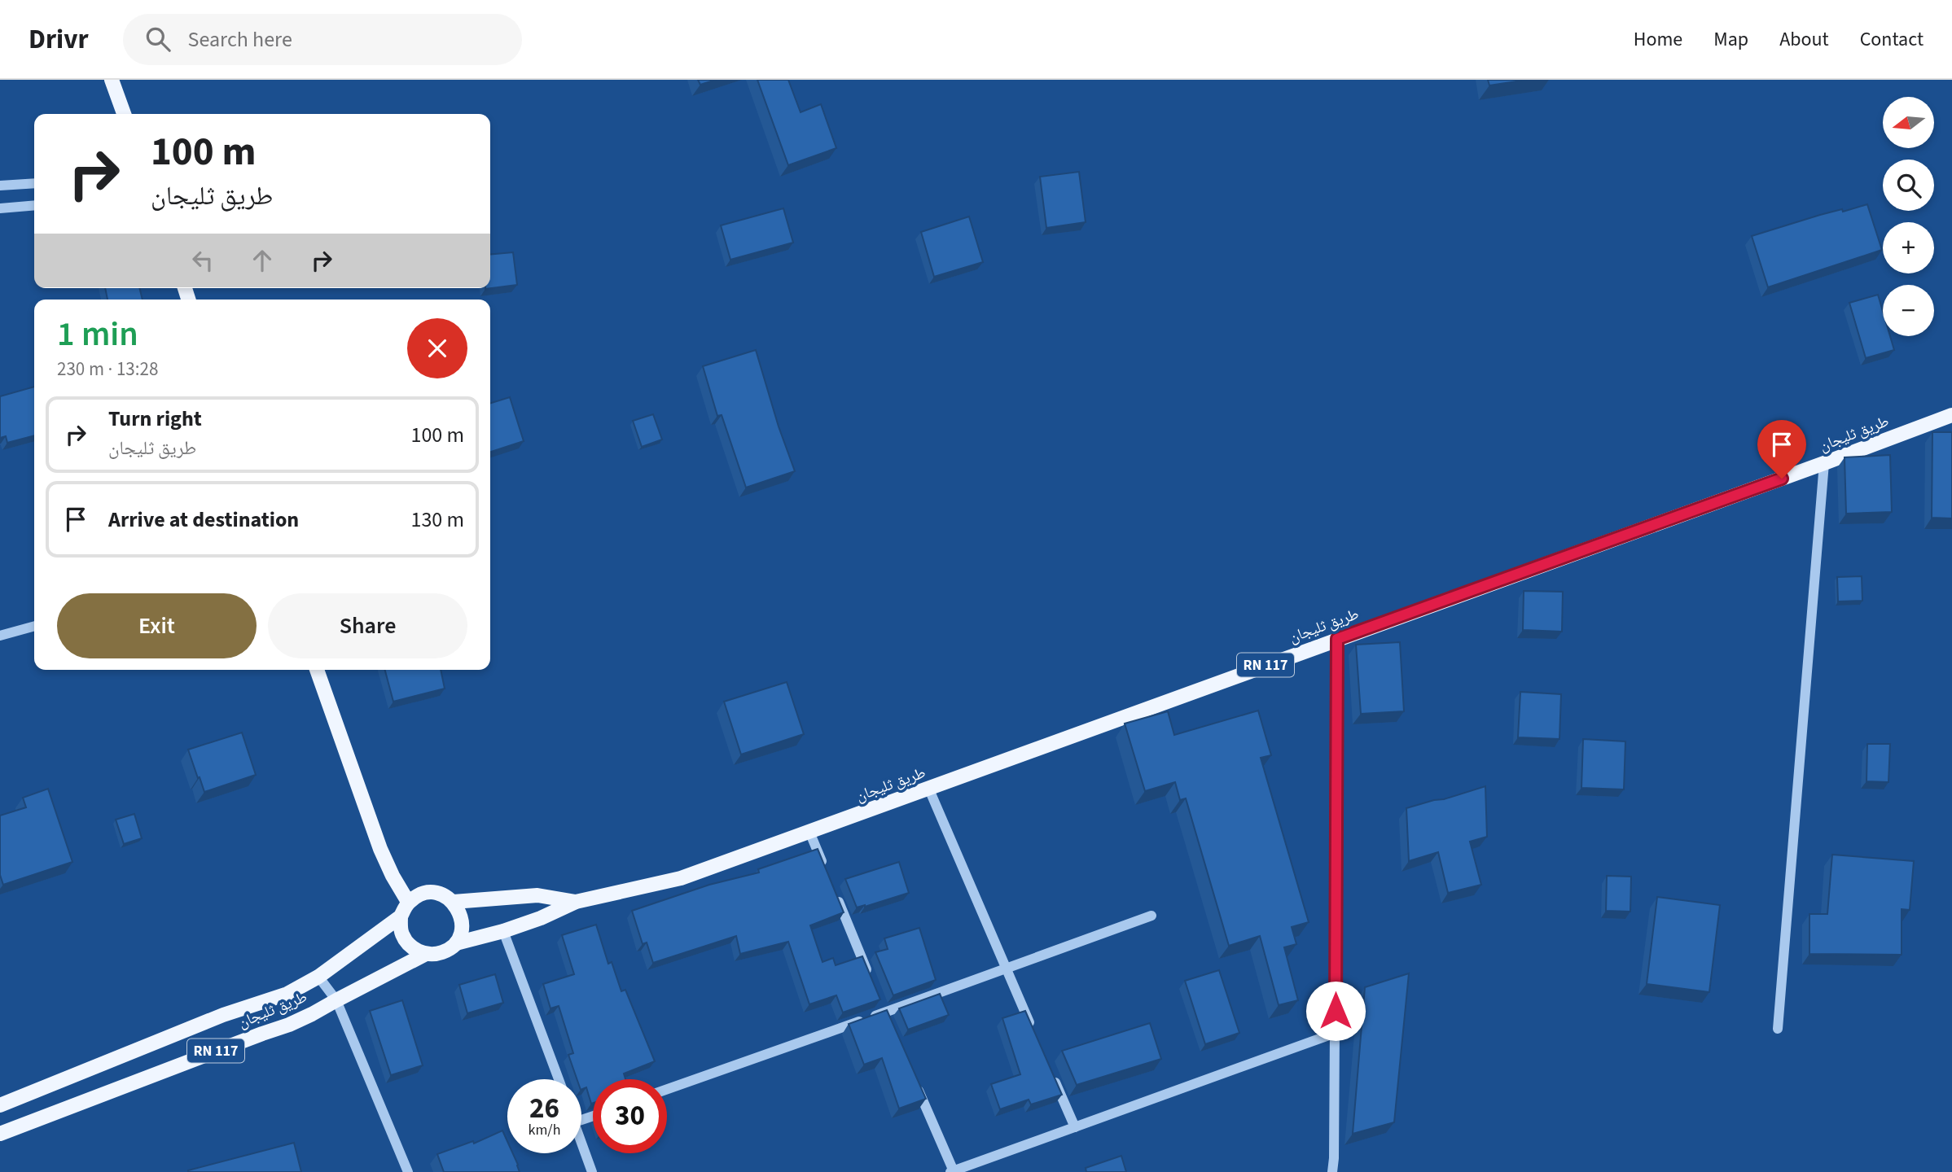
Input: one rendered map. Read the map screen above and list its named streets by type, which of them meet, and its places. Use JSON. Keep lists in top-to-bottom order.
{
  "streets": {
    "main road": ["طريق ثليجان", "RN 117"]
  },
  "north": "left",
  "page": {
    "header": "Drivr",
    "search": "Search here",
    "nav": [
      "Home",
      "Map",
      "About",
      "Contact"
    ],
    "map_buttons": ["+", "−"],
    "turn": ["100 m", "طريق ثليجان"],
    "heading": ["1 min", "230 m · 13:28"],
    "list": [
      {
        "name": "Turn right",
        "note": "طريق ثليجان",
        "value": "100 m"
      },
      {
        "name": "Arrive at destination",
        "value": "130 m"
      }
    ],
    "buttons": ["Exit", "Share"],
    "speed": "26 km/h",
    "limit": "30"
  }
}
